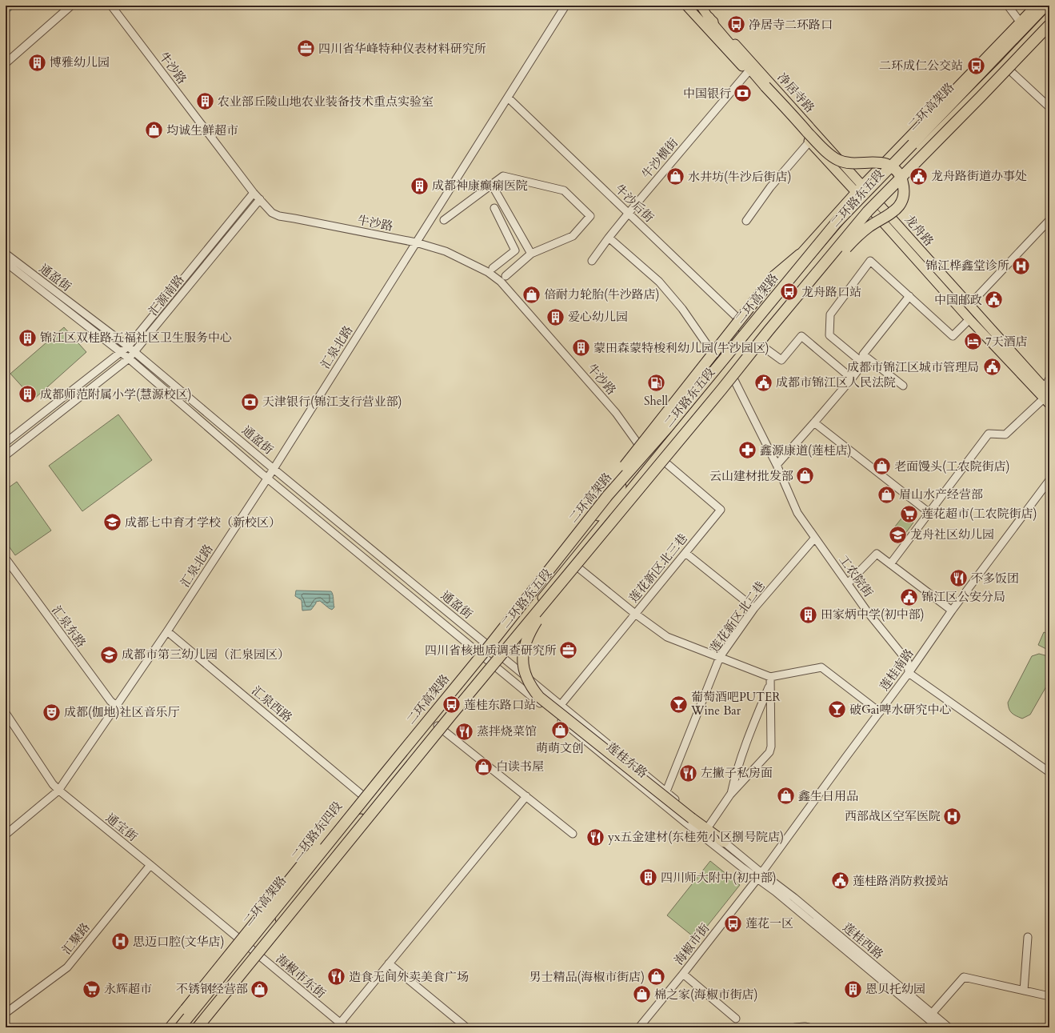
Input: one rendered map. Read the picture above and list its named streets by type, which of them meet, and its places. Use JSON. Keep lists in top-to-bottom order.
{
  "streets": {
    "highway": ["二环高架路"],
    "main road": [
      "净居寺路",
      "二环路东五段",
      "龙舟路",
      "二环路东四段"
    ],
    "street": [
      "牛沙路",
      "牛沙横街",
      "牛沙后街",
      "通盈街",
      "汇源南路",
      "汇泉北路",
      "莲花新区北三巷",
      "工农院街",
      "莲花新区北二巷",
      "汇泉东路",
      "莲桂南路",
      "汇泉西路",
      "莲桂东路",
      "通宝街",
      "汇聚路",
      "莲桂西路",
      "海椒市街",
      "海椒市东街"
    ]
  },
  "crossings": [
    ["牛沙路", "二环路东五段"],
    ["牛沙路", "汇源南路"],
    ["牛沙路", "汇泉北路"],
    ["净居寺路", "牛沙横街"],
    ["净居寺路", "二环路东五段"],
    ["净居寺路", "龙舟路"],
    ["二环高架路", "汇泉西路"],
    ["二环高架路", "二环路东四段"],
    ["牛沙横街", "牛沙后街"],
    ["二环路东五段", "牛沙后街"],
    ["二环路东五段", "龙舟路"],
    ["二环路东五段", "通盈街"],
    ["二环路东五段", "莲花新区北三巷"],
    ["二环路东五段", "工农院街"],
    ["二环路东五段", "莲桂东路"],
    ["二环路东五段", "二环路东四段"],
    ["牛沙后街", "汇泉北路"],
    ["通盈街", "汇源南路"],
    ["通盈街", "汇泉北路"],
    ["通盈街", "莲桂东路"],
    ["通盈街", "二环路东四段"],
    ["汇泉北路", "汇泉东路"],
    ["汇泉北路", "汇泉西路"],
    ["汇泉北路", "通宝街"],
    ["莲花新区北三巷", "莲桂东路"],
    ["工农院街", "莲花新区北二巷"],
    ["工农院街", "莲桂南路"],
    ["莲花新区北二巷", "莲桂东路"],
    ["莲桂南路", "莲桂东路"],
    ["莲桂南路", "莲桂西路"],
    ["莲桂南路", "海椒市街"],
    ["汇泉西路", "二环路东四段"],
    ["莲桂东路", "二环路东四段"],
    ["莲桂东路", "莲桂西路"],
    ["莲桂东路", "海椒市街"],
    ["通宝街", "二环路东四段"],
    ["通宝街", "汇聚路"],
    ["通宝街", "海椒市东街"],
    ["二环路东四段", "海椒市东街"],
    ["莲桂西路", "海椒市街"]
  ],
  "places": {
    "bus stop": [
      "净居寺二环路口",
      "二环成仁公交站",
      "龙舟路口站",
      "莲桂东路口站",
      "莲花一区"
    ],
    "office": ["四川省华峰特种仪表材料研究所", "四川省核地质调查研究所"],
    "building": [
      "博雅幼儿园",
      "农业部丘陵山地农业装备技术重点实验室",
      "成都神康癫痫医院",
      "爱心幼儿园",
      "锦江区双桂路五福社区卫生服务中心",
      "蒙田森蒙特梭利幼儿园(牛沙园区)",
      "成都师范附属小学(慧源校区)",
      "田家炳中学(初中部)",
      "四川师大附中(初中部)",
      "恩贝托幼园"
    ],
    "bank": ["中国银行", "天津银行(锦江支行营业部)"],
    "shop": [
      "均诚生鲜超市",
      "水井坊(牛沙后街店)",
      "倍耐力轮胎(牛沙路店)",
      "老面馒头(工农院街店)",
      "云山建材批发部",
      "眉山水产经营部",
      "萌萌文创",
      "白读书屋",
      "鑫生日用品",
      "男士精品(海椒市街店)",
      "不锈钢经营部",
      "棉之家(海椒市街店)"
    ],
    "public building": [
      "龙舟路街道办事处",
      "中国邮政",
      "成都市锦江区城市管理局",
      "成都市锦江区人民法院",
      "锦江区公安分局",
      "莲桂路消防救援站"
    ],
    "hospital": ["锦江桦鑫堂诊所", "西部战区空军医院", "思迈口腔(文华店)"],
    "hotel": ["7天酒店"],
    "fuel station": ["Shell"],
    "pharmacy": ["鑫源康道(莲桂店)"],
    "supermarket": ["莲花超市(工农院街店)", "永辉超市"],
    "school or university": ["成都七中育才学校（新校区）", "龙舟社区幼儿园", "成都市第三幼儿园（汇泉园区）"],
    "restaurant": [
      "不多饭团",
      "蒸拌烧菜馆",
      "左撇子私房面",
      "yx五金建材(东桂苑小区捌号院店)",
      "造食无间外卖美食广场"
    ],
    "bar": ["葡萄酒吧PUTER Wine Bar", "破Gai啤水研究中心"],
    "theatre": ["成都(伽地)社区音乐厅"]
  }
}
